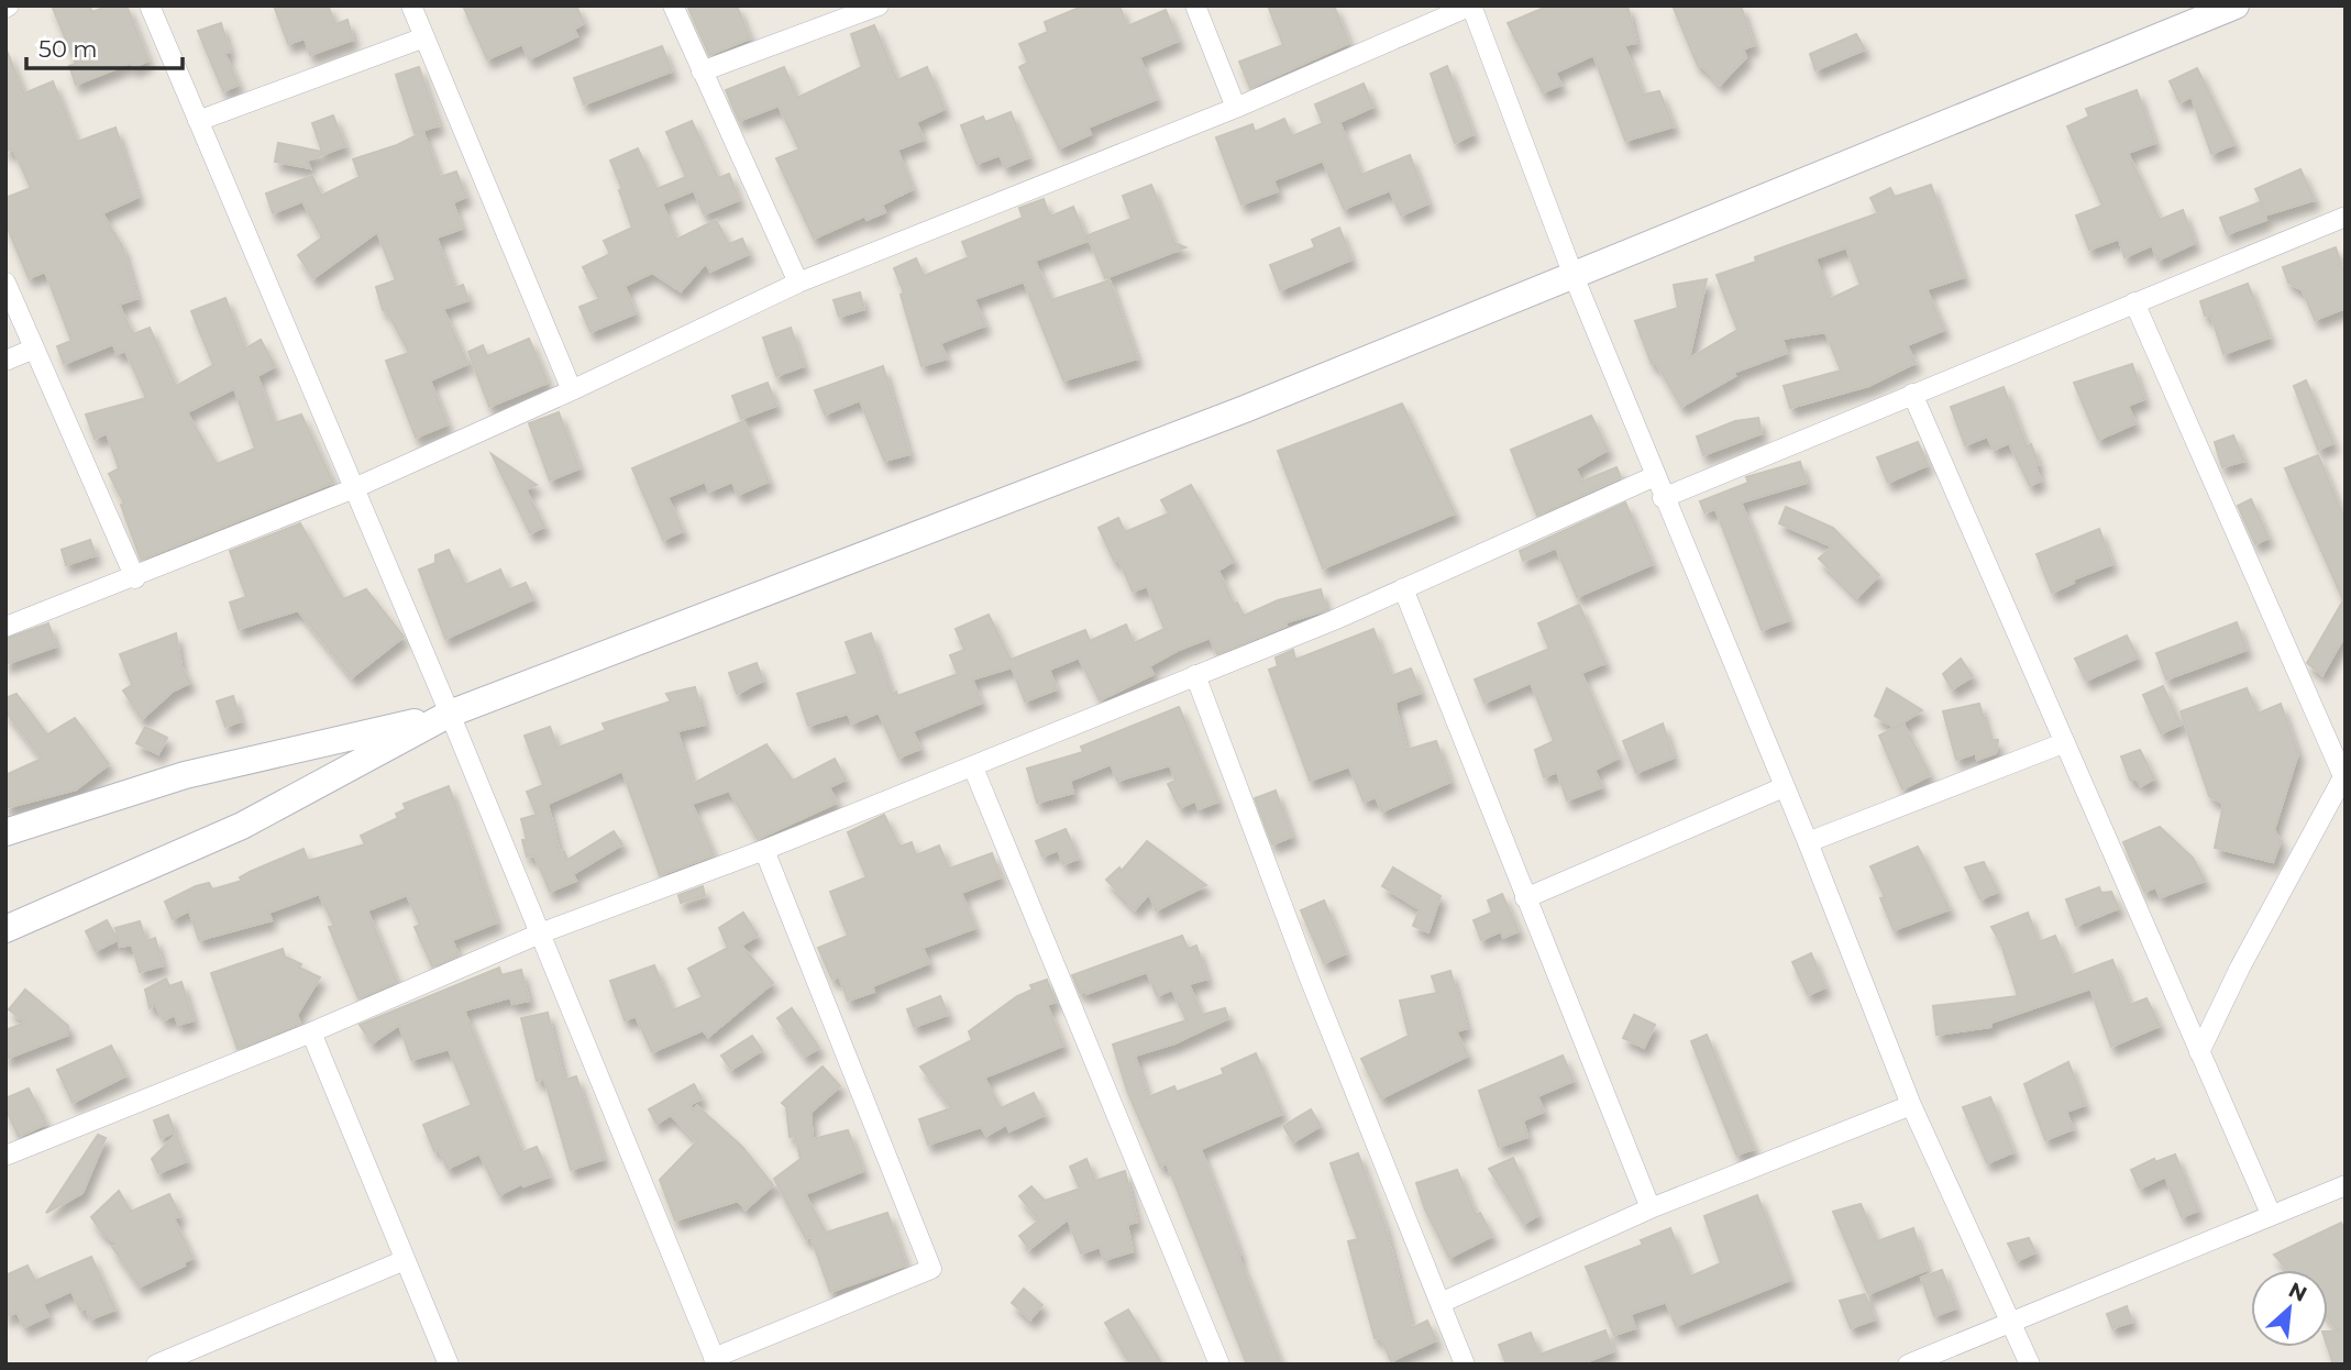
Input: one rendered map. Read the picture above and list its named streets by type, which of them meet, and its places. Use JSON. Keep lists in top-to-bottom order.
{
  "scale_bar": "50 m",
  "north": "top right"
}
